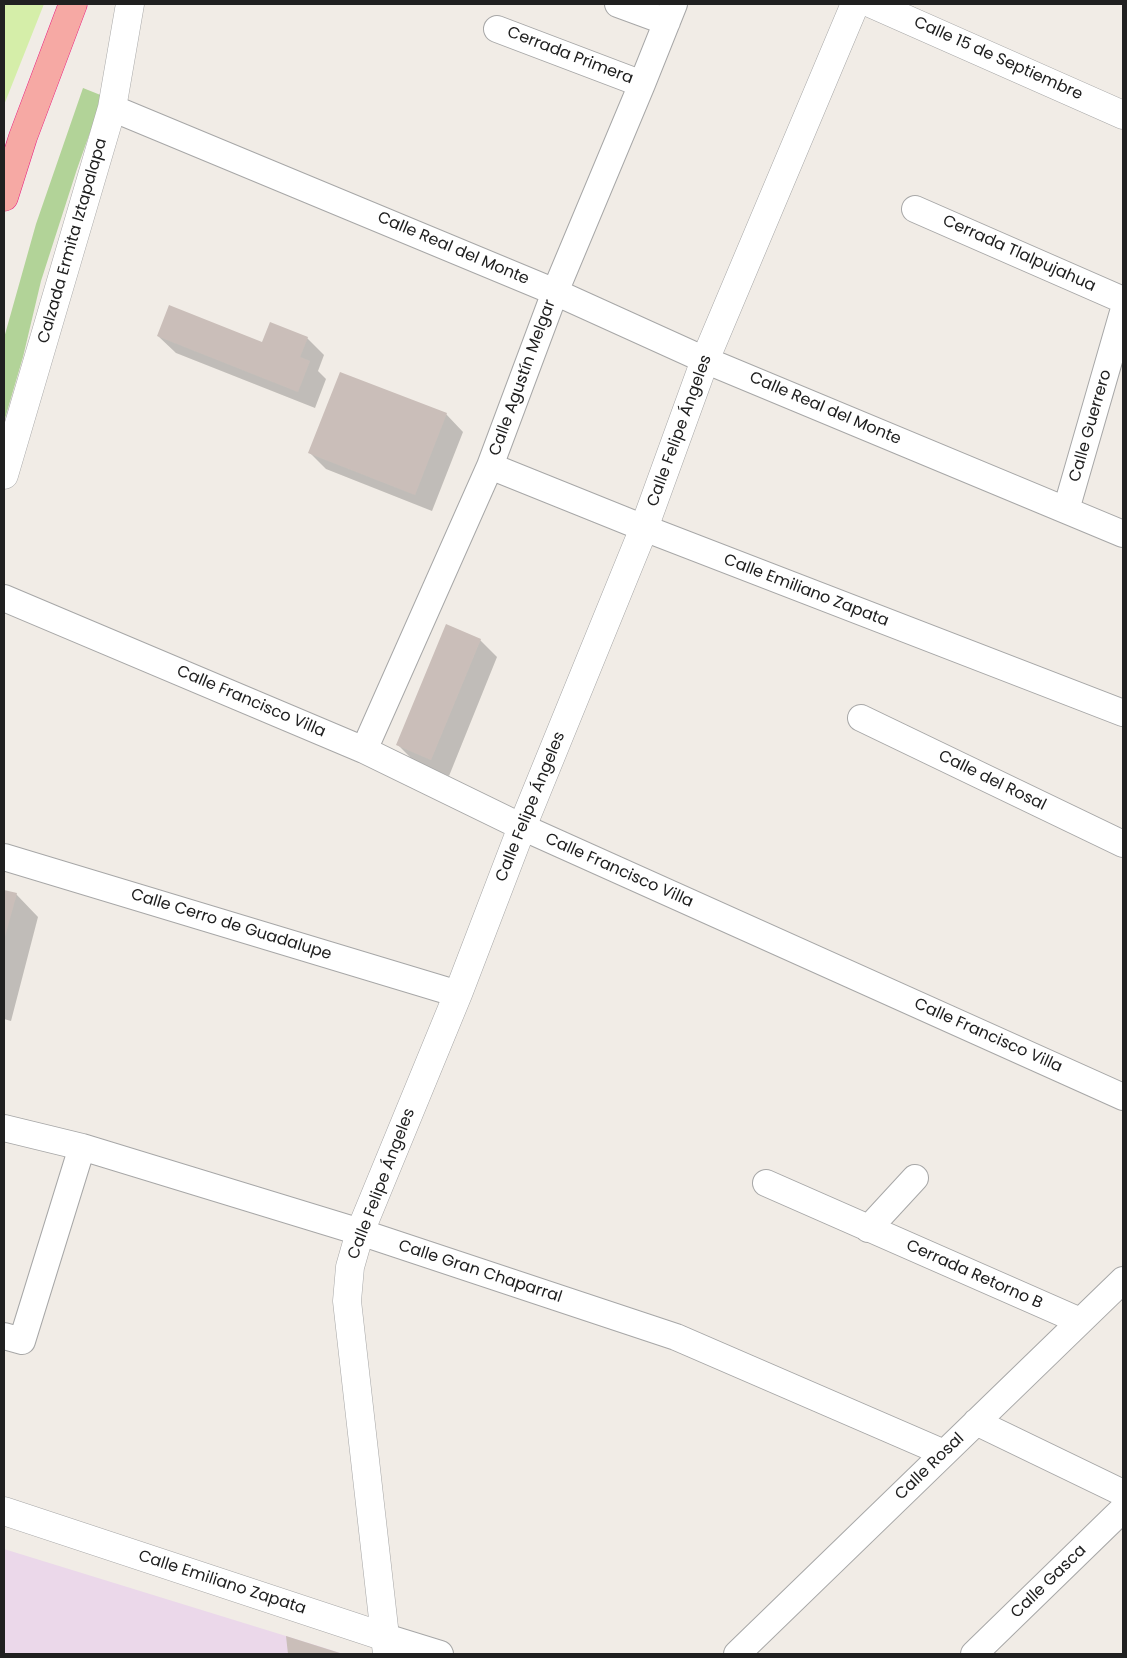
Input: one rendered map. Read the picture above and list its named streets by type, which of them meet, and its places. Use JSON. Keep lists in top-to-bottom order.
{
  "streets": {
    "street": [
      "Cerrada Primera",
      "Calle 15 de Septiembre",
      "Calzada Ermita Iztapalapa",
      "Calle Real del Monte",
      "Cerrada Tlalpujahua",
      "Calle Agustín Melgar",
      "Calle Guerrero",
      "Calle Felipe Ángeles",
      "Calle Emiliano Zapata",
      "Calle Francisco Villa",
      "Calle del Rosal",
      "Calle Cerro de Guadalupe",
      "Calle Gran Chaparral",
      "Cerrada Retorno B",
      "Calle Rosal",
      "Calle Gasca"
    ]
  },
  "crossings": [
    ["Cerrada Primera", "Calle Agustín Melgar"],
    ["Calzada Ermita Iztapalapa", "Calle Real del Monte"],
    ["Calle Real del Monte", "Calle Agustín Melgar"],
    ["Calle Real del Monte", "Calle Guerrero"],
    ["Calle Real del Monte", "Calle Felipe Ángeles"],
    ["Calle Agustín Melgar", "Calle Emiliano Zapata"],
    ["Calle Agustín Melgar", "Calle Francisco Villa"],
    ["Calle Felipe Ángeles", "Calle Emiliano Zapata"],
    ["Calle Felipe Ángeles", "Calle Francisco Villa"],
    ["Calle Felipe Ángeles", "Calle Cerro de Guadalupe"],
    ["Calle Felipe Ángeles", "Calle Gran Chaparral"],
    ["Calle Gran Chaparral", "Calle Rosal"],
    ["Cerrada Retorno B", "Calle Rosal"]
  ]
}
